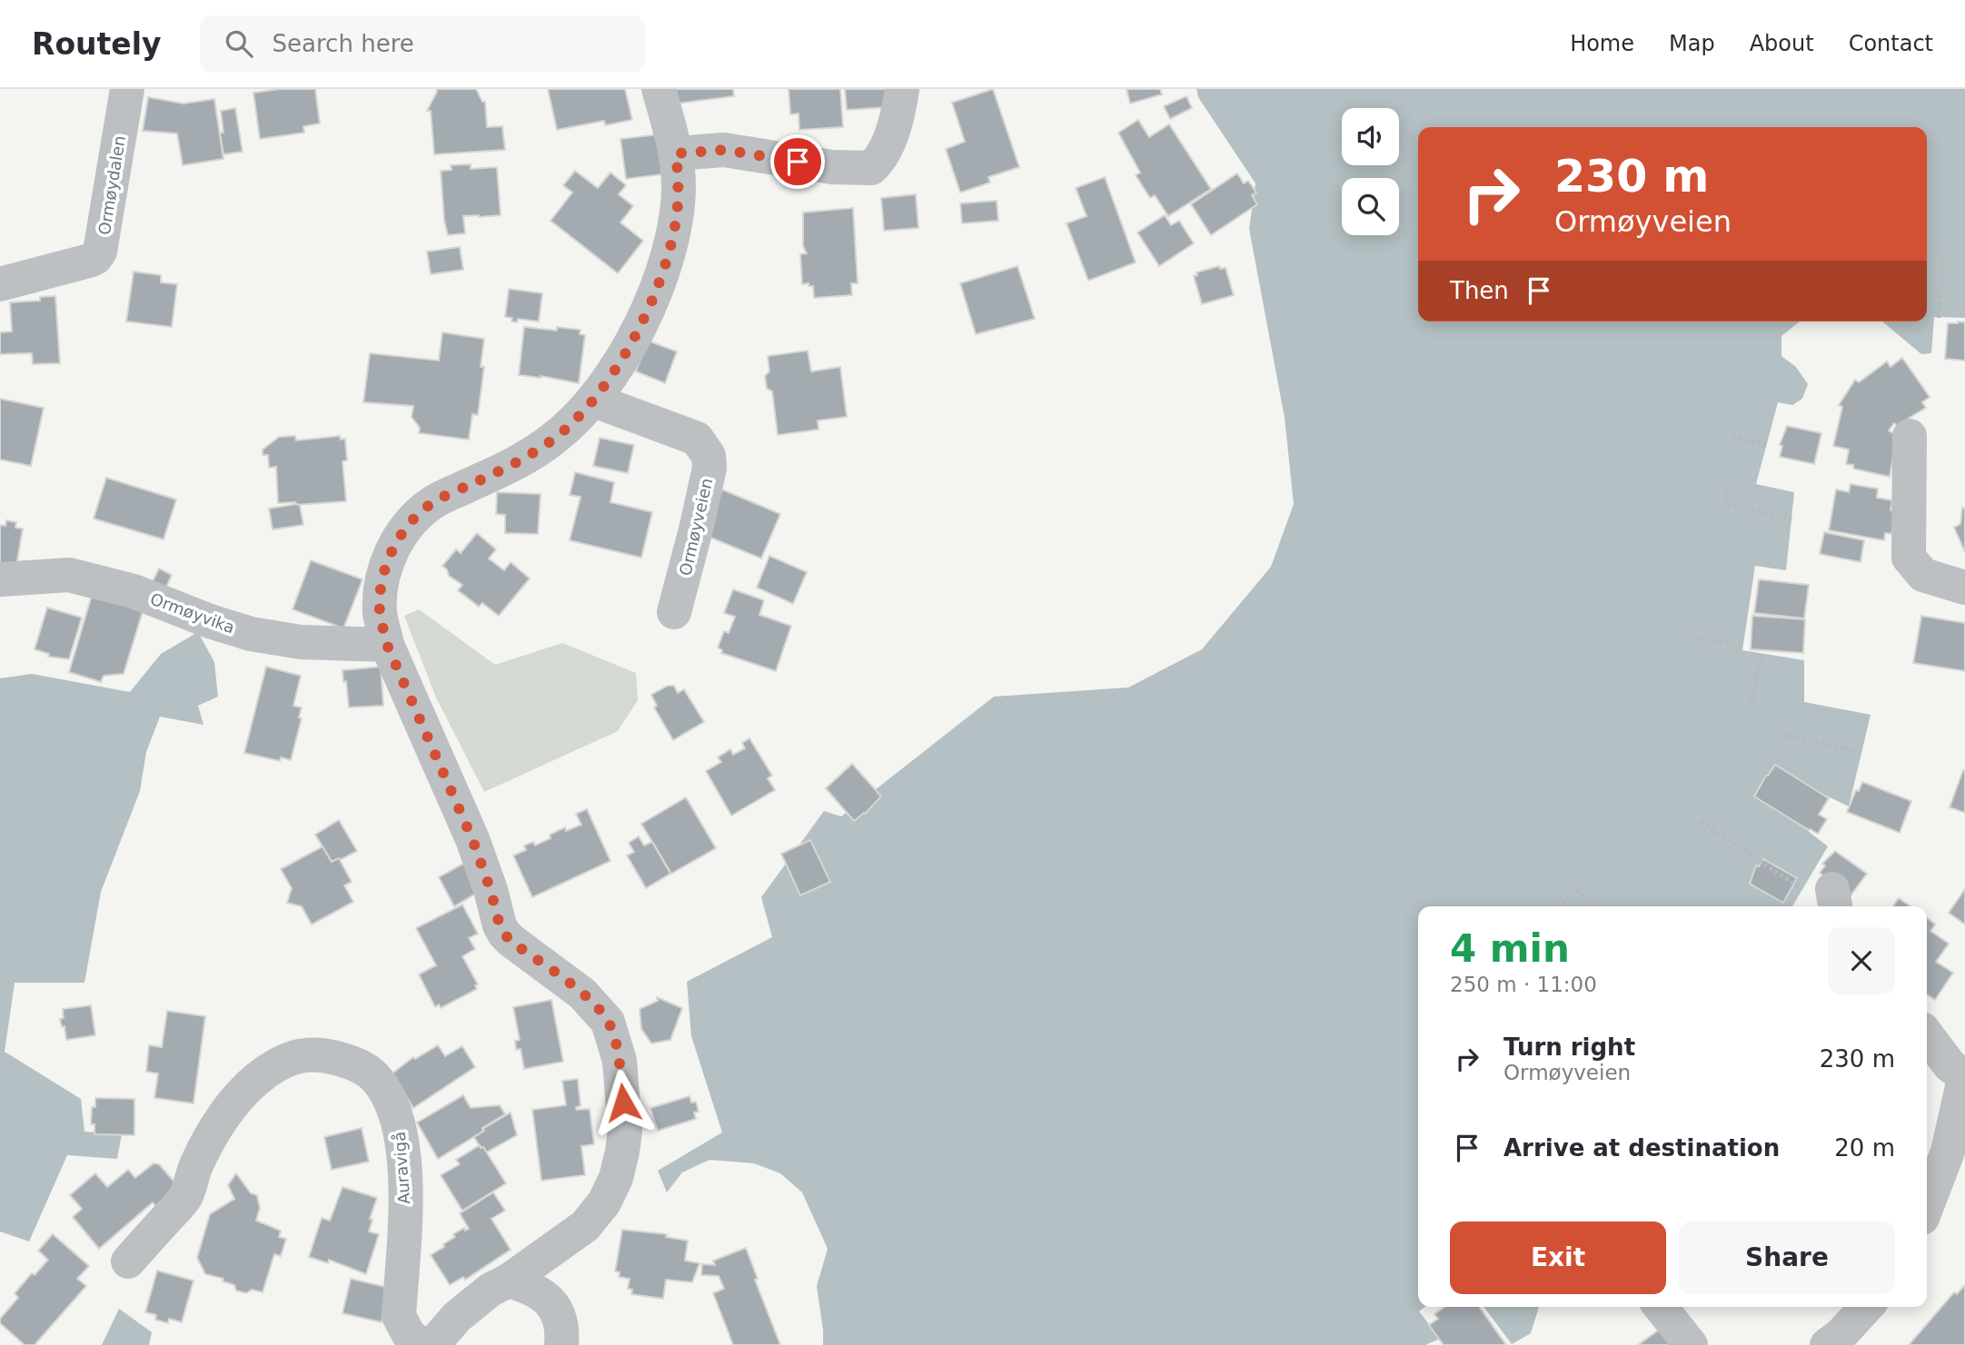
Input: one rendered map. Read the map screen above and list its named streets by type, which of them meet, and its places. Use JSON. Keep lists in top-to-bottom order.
{
  "streets": {
    "street": [
      "Ormøydalen",
      "Ormøyveien",
      "Ormøyvika",
      "Auravigå"
    ]
  },
  "page": {
    "header": "Routely",
    "search": "Search here",
    "nav": [
      "Home",
      "Map",
      "About",
      "Contact"
    ],
    "turn": ["230 m", "Ormøyveien"],
    "then": "Then",
    "heading": ["4 min", "250 m · 11:00"],
    "list": [
      {
        "name": "Turn right",
        "note": "Ormøyveien",
        "value": "230 m"
      },
      {
        "name": "Arrive at destination",
        "value": "20 m"
      }
    ],
    "buttons": ["Exit", "Share"]
  }
}
